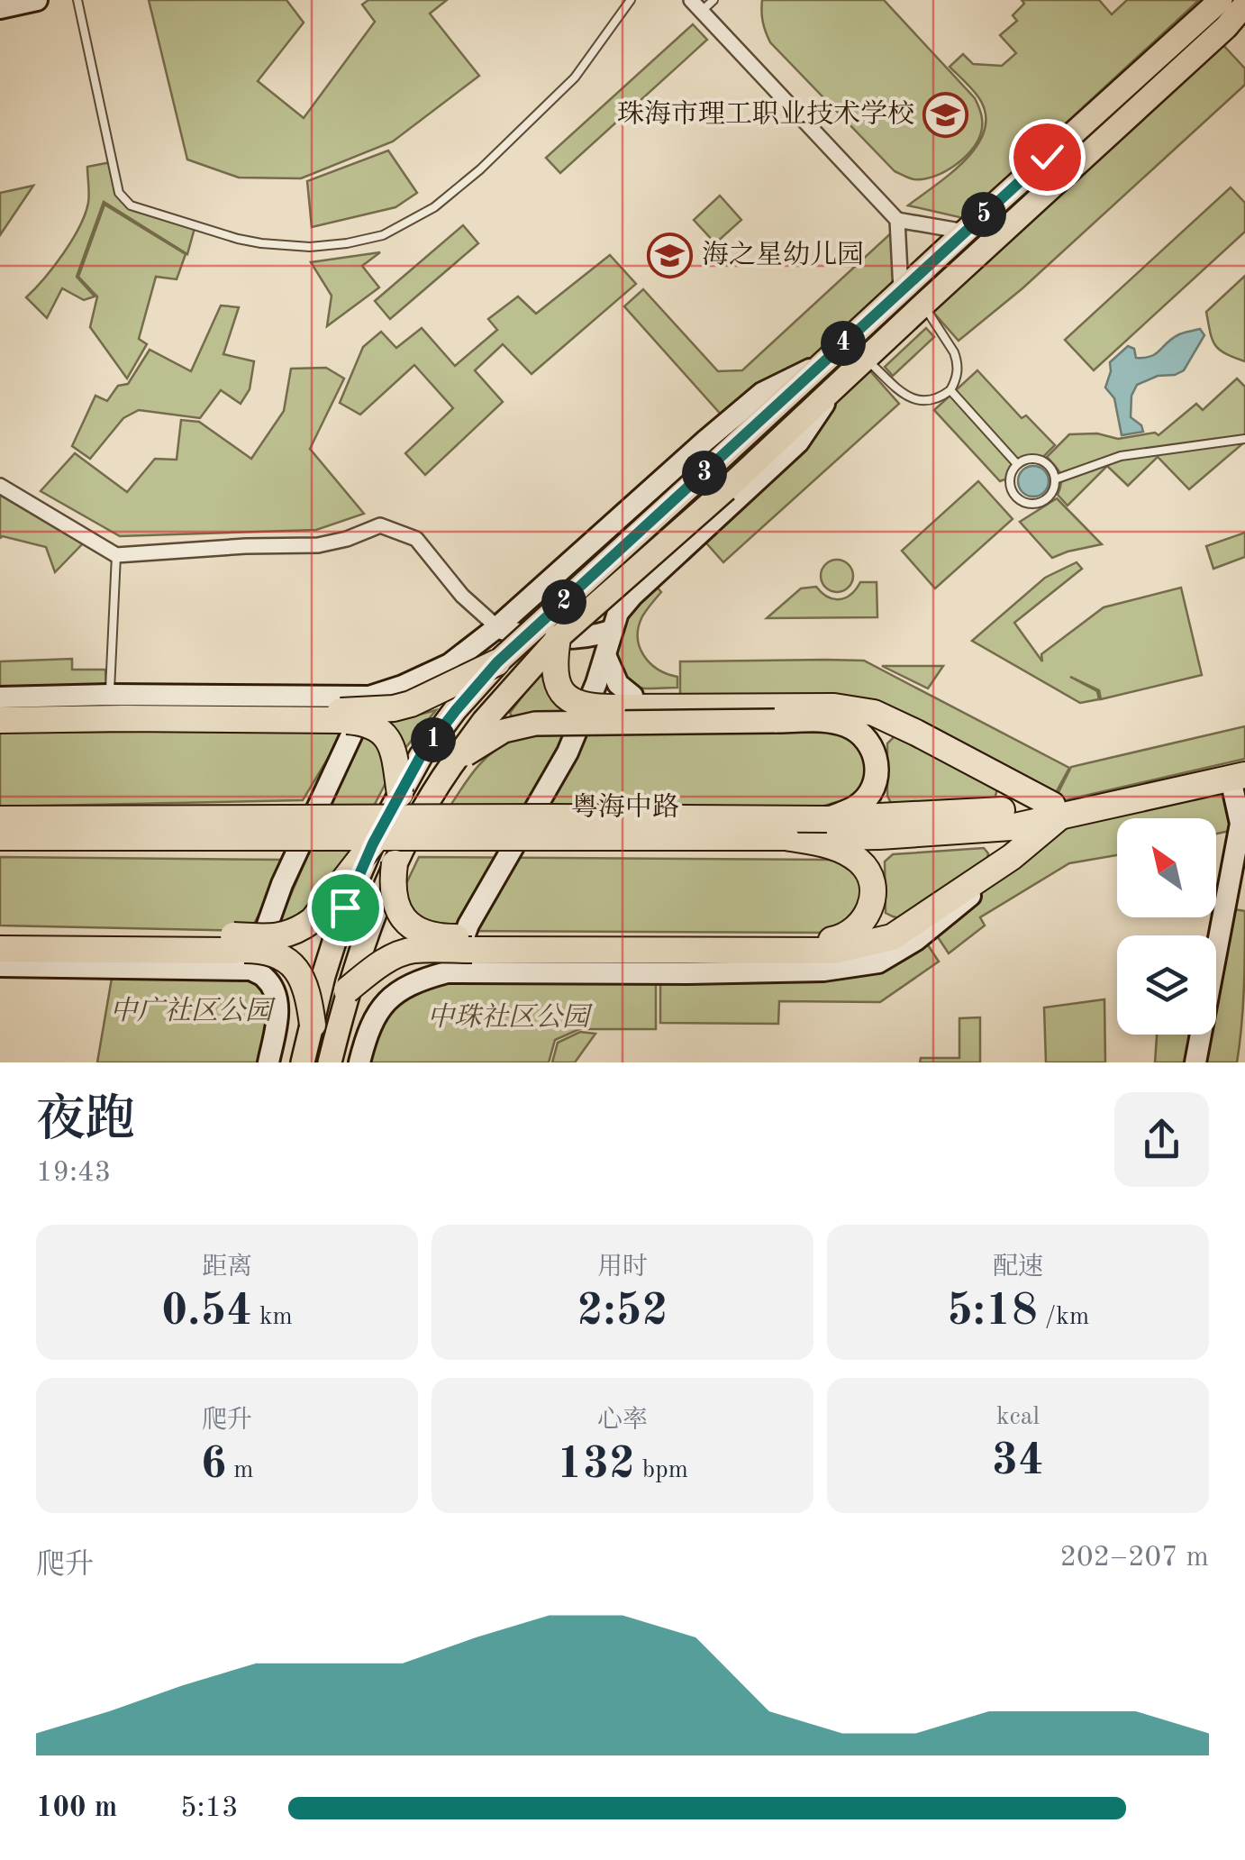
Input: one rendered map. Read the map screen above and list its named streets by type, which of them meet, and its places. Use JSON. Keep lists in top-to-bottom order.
{
  "streets": {
    "highway": ["粤海中路"]
  },
  "parks": ["中广社区公园", "中珠社区公园"],
  "places": {
    "school or university": ["珠海市理工职业技术学校", "海之星幼儿园"]
  },
  "north": "top left",
  "page": {
    "pins": [
      "5",
      "4",
      "3",
      "2",
      "1"
    ],
    "heading": ["夜跑", "19:43"],
    "stats": [
      ["距离", "0.54 km"],
      ["用时", "2:52"],
      ["配速", "5:18 /km"],
      ["爬升", "6 m"],
      ["心率", "132 bpm"],
      ["kcal", "34"]
    ],
    "chart": ["爬升", "202–207 m"],
    "list": [
      {
        "name": "100 m",
        "note": "5:13"
      }
    ]
  }
}
